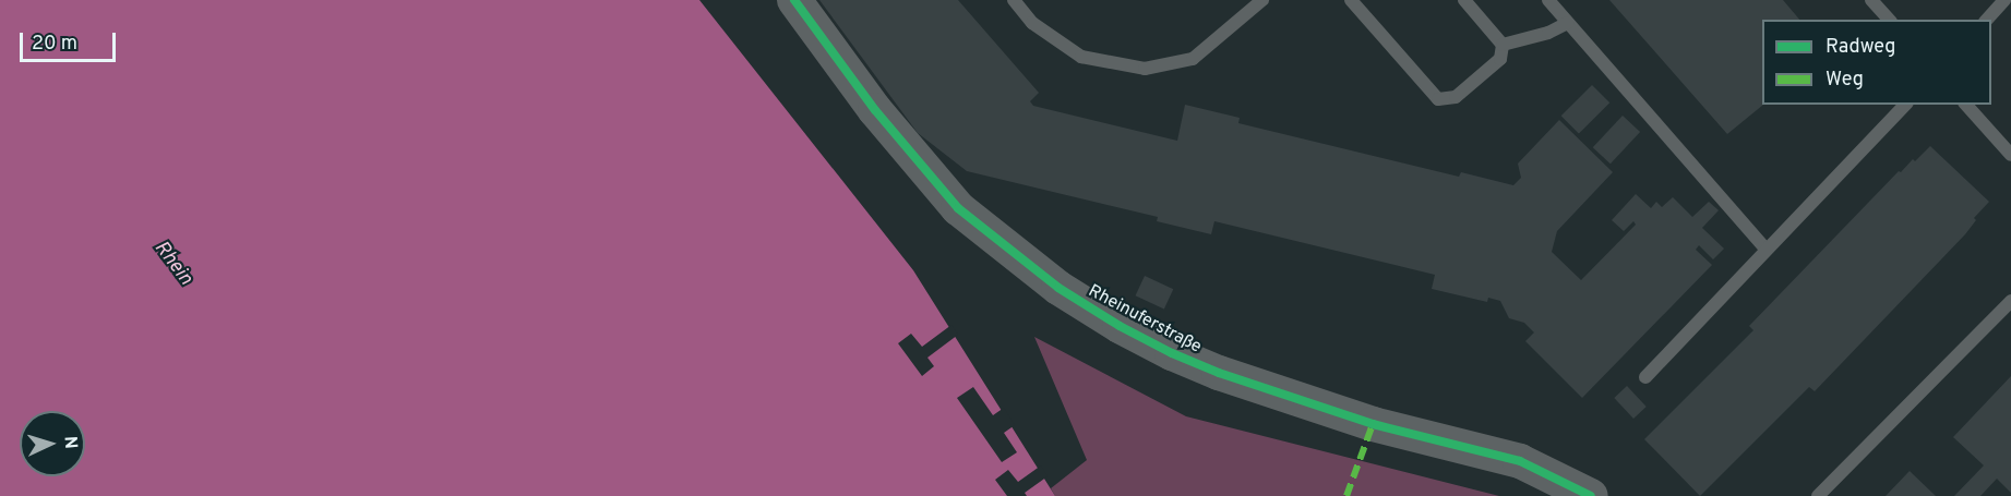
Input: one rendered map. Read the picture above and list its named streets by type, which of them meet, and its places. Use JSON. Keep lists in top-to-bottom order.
{
  "streets": {
    "street": ["Rheinuferstraße"]
  },
  "water": ["Rhein"],
  "legend": ["Radweg", "Weg"],
  "scale_bar": "20 m",
  "north": "right"
}
